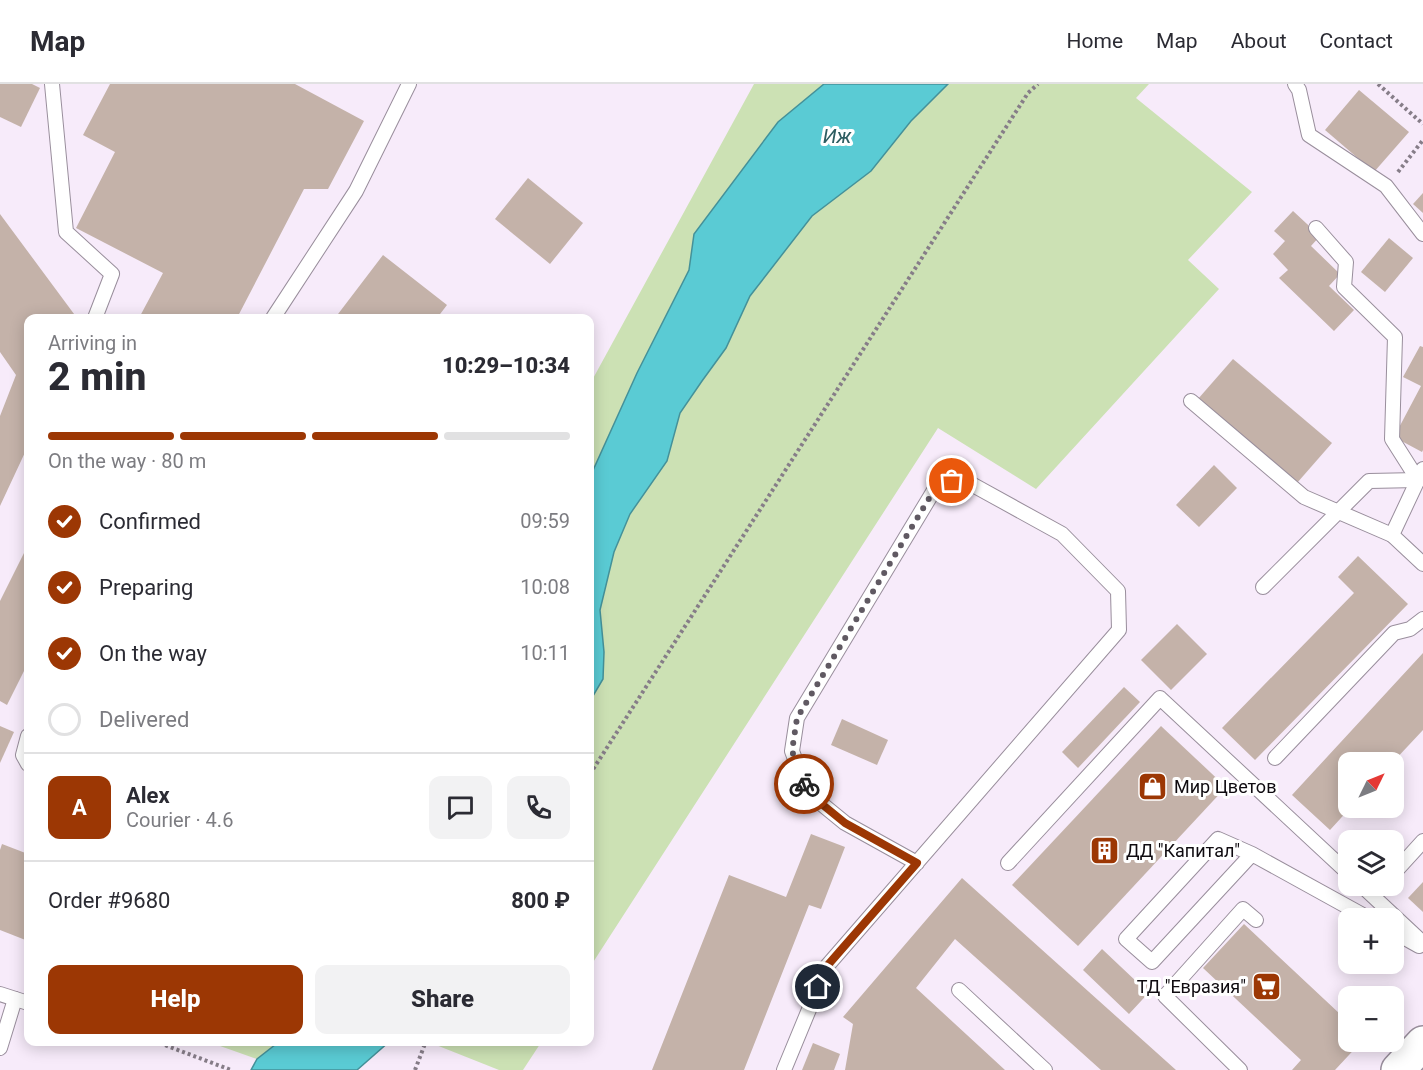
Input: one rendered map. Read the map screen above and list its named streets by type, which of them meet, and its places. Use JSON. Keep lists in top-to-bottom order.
{
  "water": ["Иж"],
  "places": {
    "shop": ["Мир Цветов"],
    "building": ["ДД \"Капитал\""],
    "supermarket": ["ТД \"Евразия\""]
  },
  "north": "top right",
  "page": {
    "header": "Map",
    "nav": [
      "Home",
      "Map",
      "About",
      "Contact"
    ],
    "heading": ["2 min", "Arriving in", "10:29–10:34"],
    "panel": [
      "Alex",
      "Courier · 4.6",
      "Order #9680",
      "800 ₽"
    ],
    "bar": "On the way · 80 m",
    "list": [
      ["Confirmed", "09:59"],
      ["Preparing", "10:08"],
      ["On the way", "10:11"],
      "Delivered"
    ],
    "map_buttons": ["+", "−"],
    "round": "A",
    "buttons": ["Help", "Share"]
  }
}
